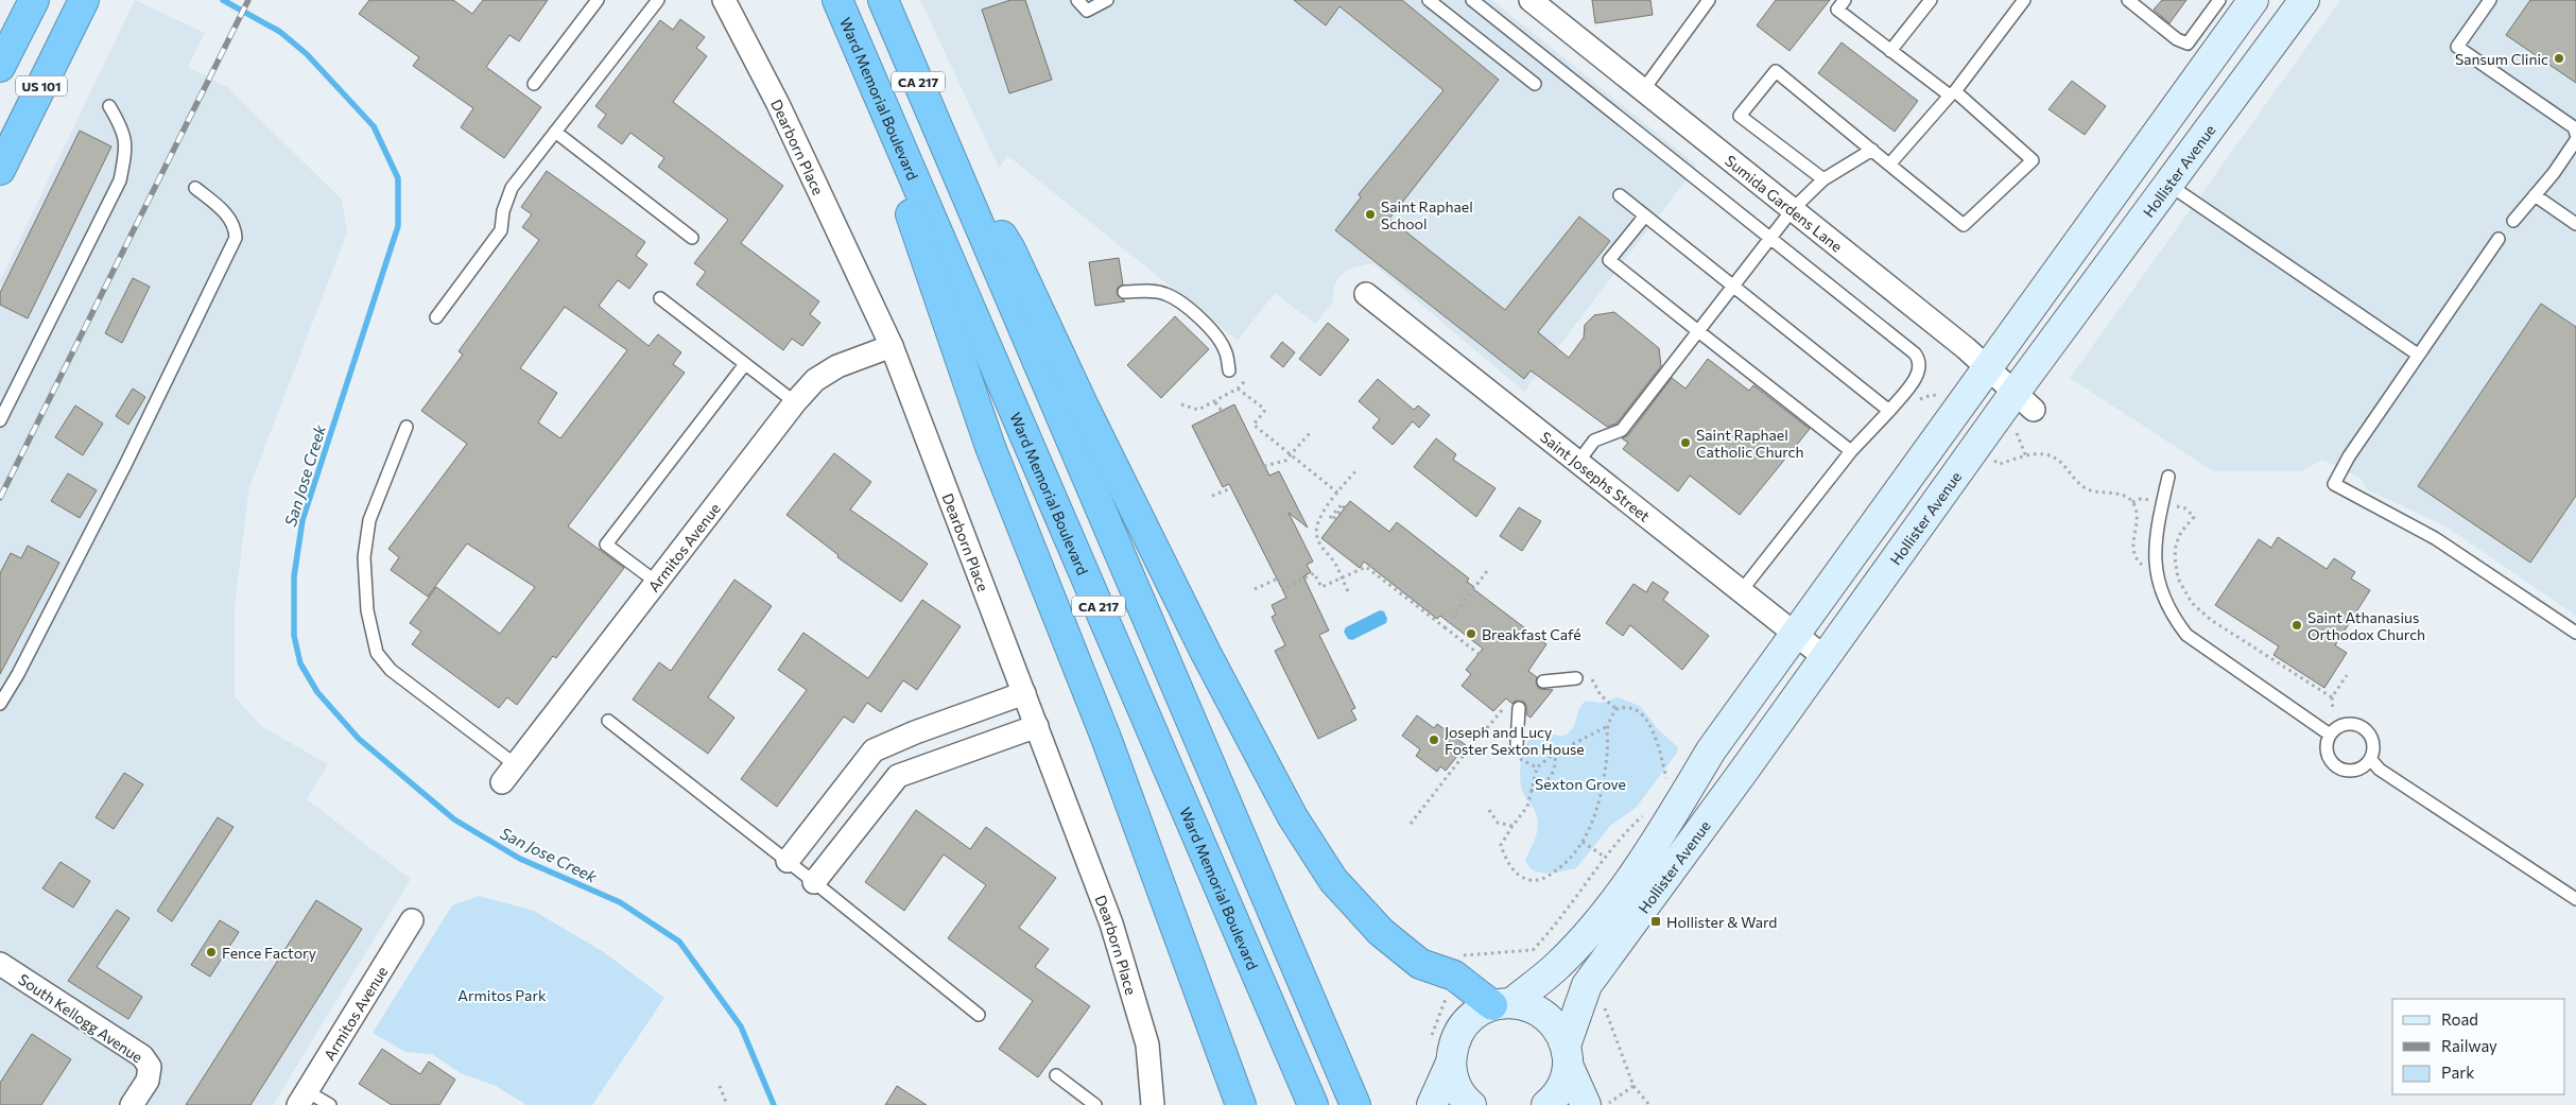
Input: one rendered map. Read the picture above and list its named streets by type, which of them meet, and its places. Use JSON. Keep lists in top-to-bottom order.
{
  "streets": {
    "highway": ["CA 217", "US 101", "Ward Memorial Boulevard"],
    "main road": ["Hollister Avenue"],
    "street": [
      "Dearborn Place",
      "Sumida Gardens Lane",
      "Saint Josephs Street",
      "Armitos Avenue",
      "South Kellogg Avenue"
    ]
  },
  "crossings": [
    ["Dearborn Place", "Armitos Avenue"],
    ["Hollister Avenue", "Sumida Gardens Lane"],
    ["Hollister Avenue", "Saint Josephs Street"]
  ],
  "water": ["San Jose Creek"],
  "parks": ["Sexton Grove", "Armitos Park"],
  "places": {
    "other": [
      "Sansum Clinic",
      "Saint Raphael School",
      "Saint Raphael Catholic Church",
      "Saint Athanasius Orthodox Church",
      "Breakfast Café",
      "Joseph and Lucy Foster Sexton House",
      "Fence Factory"
    ],
    "transit": ["Hollister & Ward"]
  },
  "legend": ["Road", "Railway", "Park"]
}
